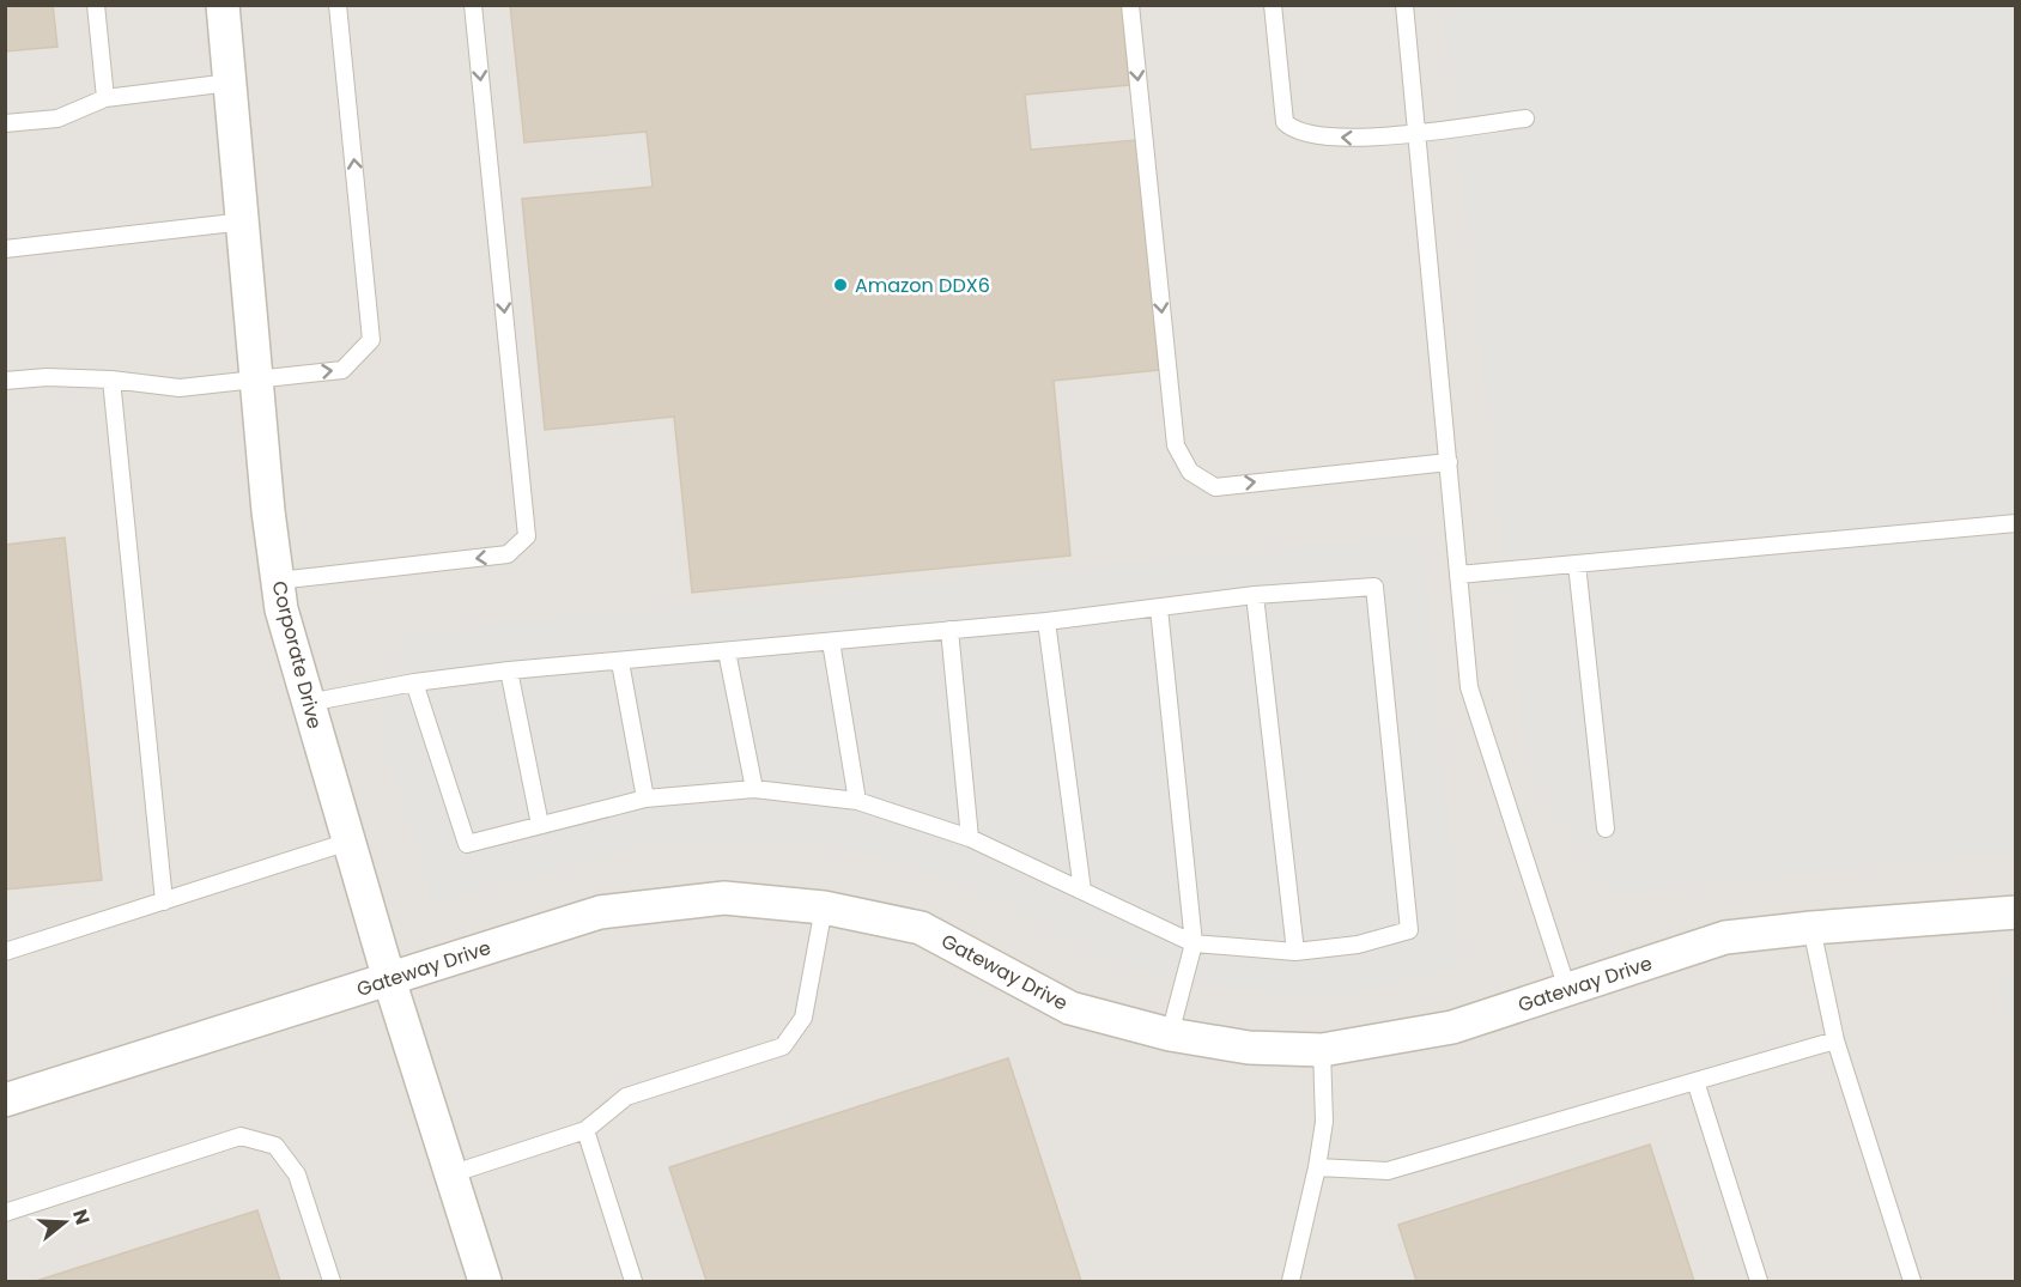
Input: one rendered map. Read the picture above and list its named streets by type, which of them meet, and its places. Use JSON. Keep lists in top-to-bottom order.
{
  "streets": {
    "street": ["Corporate Drive", "Gateway Drive"]
  },
  "crossings": [
    ["Corporate Drive", "Gateway Drive"]
  ],
  "places": ["Amazon DDX6"],
  "north": "right"
}
